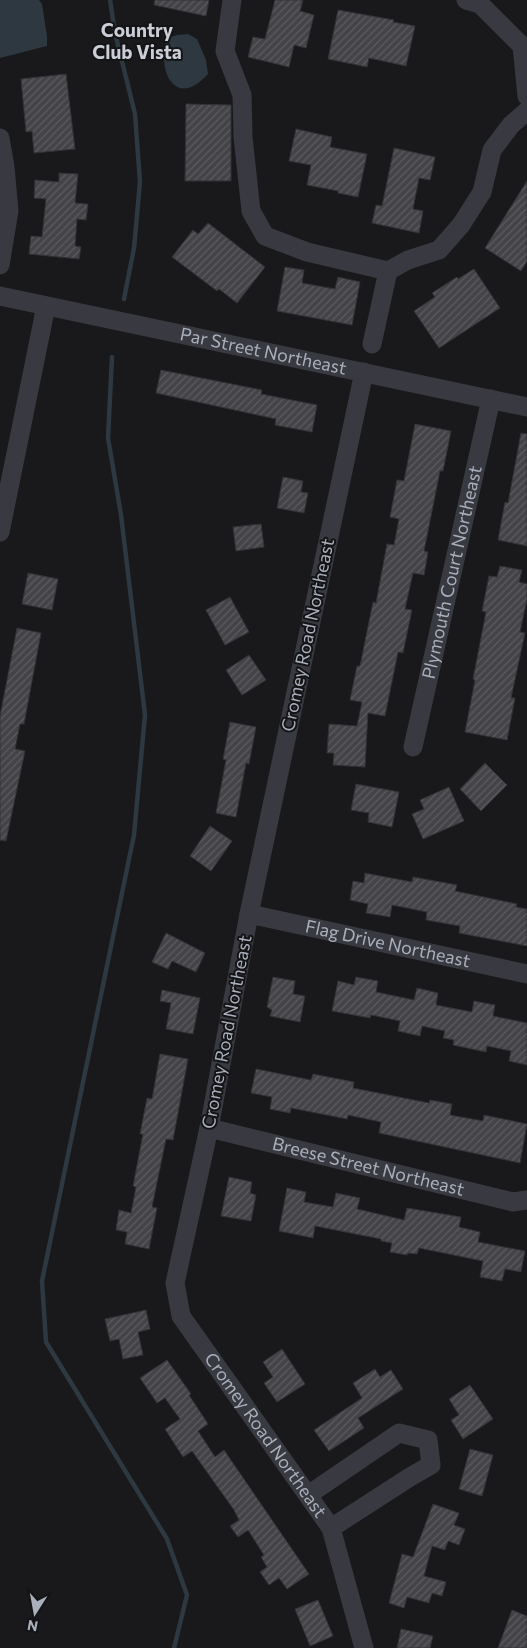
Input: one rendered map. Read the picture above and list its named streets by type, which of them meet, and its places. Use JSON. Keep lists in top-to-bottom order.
{
  "streets": {
    "street": [
      "Par Street Northeast",
      "Plymouth Court Northeast",
      "Cromey Road Northeast",
      "Flag Drive Northeast",
      "Breese Street Northeast"
    ]
  },
  "crossings": [
    ["Par Street Northeast", "Plymouth Court Northeast"],
    ["Par Street Northeast", "Cromey Road Northeast"],
    ["Cromey Road Northeast", "Flag Drive Northeast"],
    ["Cromey Road Northeast", "Breese Street Northeast"]
  ],
  "districts": ["Country Club Vista"],
  "north": "bottom"
}
